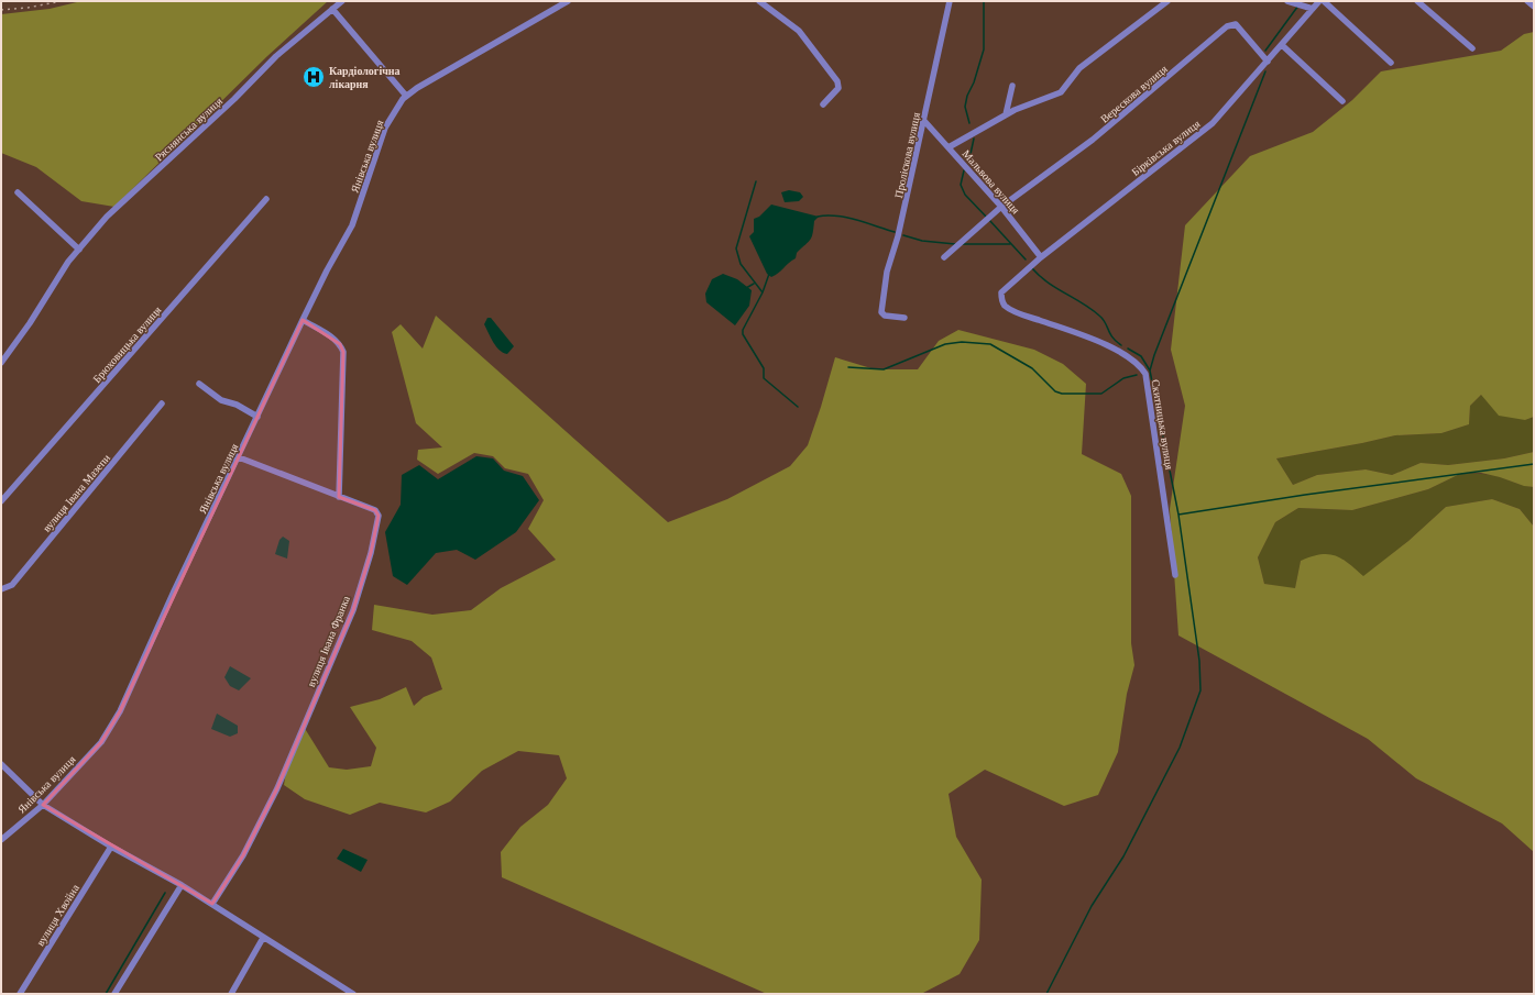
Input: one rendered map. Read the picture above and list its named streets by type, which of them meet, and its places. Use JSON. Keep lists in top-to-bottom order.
{
  "streets": {
    "street": [
      "Верескова вулиця",
      "Ряснянська вулиця",
      "Бірківська вулиця",
      "Проліскова вулиця",
      "Янівська вулиця",
      "Мальвова вулиця",
      "Брюховицька вулиця",
      "Скитницька вулиця",
      "вулиця Івана Мазепи",
      "вулиця Івана Франка",
      "вулиця Хвойна"
    ]
  },
  "crossings": [
    ["Верескова вулиця", "Бірківська вулиця"],
    ["Верескова вулиця", "Мальвова вулиця"],
    ["Бірківська вулиця", "Мальвова вулиця"],
    ["Бірківська вулиця", "Скитницька вулиця"],
    ["Проліскова вулиця", "Мальвова вулиця"],
    ["Янівська вулиця", "вулиця Івана Франка"]
  ],
  "places": {
    "hospital": ["Кардіологічна лікарня"]
  }
}
